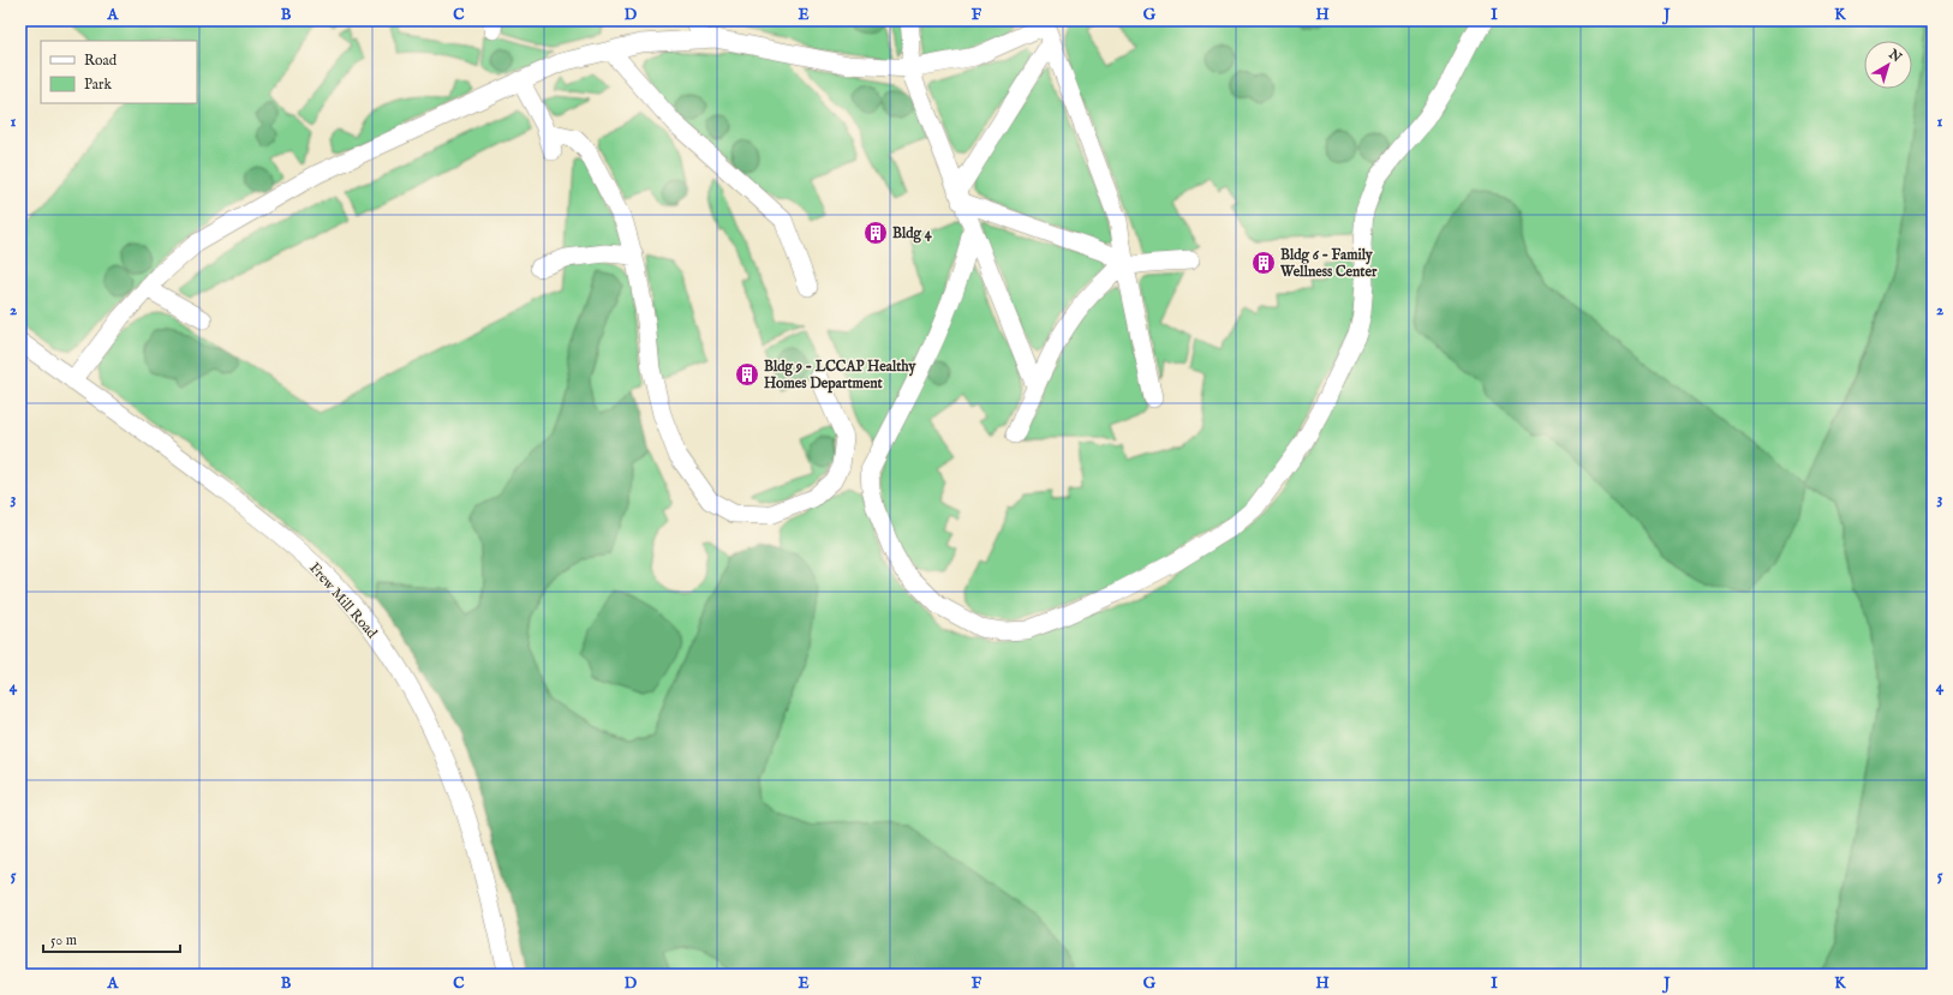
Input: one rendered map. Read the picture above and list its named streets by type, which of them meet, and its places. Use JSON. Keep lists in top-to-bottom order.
{
  "streets": {
    "street": ["Frew Mill Road"]
  },
  "places": {
    "building": ["Bldg 4", "Bldg 6 - Family Wellness Center", "Bldg 9 - LCCAP Healthy Homes Department"]
  },
  "legend": ["Road", "Park"],
  "scale_bar": "50 m",
  "north": "top right",
  "grid": {
    "columns": [
      "A",
      "B",
      "C",
      "D",
      "E",
      "F",
      "G",
      "H",
      "I",
      "J",
      "K"
    ],
    "rows": [
      "1",
      "2",
      "3",
      "4",
      "5"
    ]
  }
}
